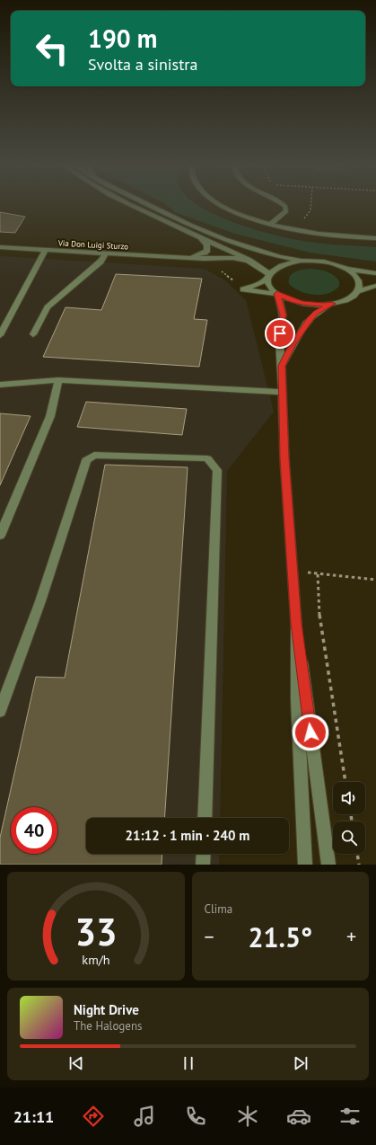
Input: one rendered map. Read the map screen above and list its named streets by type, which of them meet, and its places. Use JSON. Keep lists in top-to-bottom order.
{
  "streets": {
    "street": ["Via Don Luigi Sturzo"]
  },
  "page": {
    "turn": ["190 m", "Svolta a sinistra"],
    "limit": "40",
    "trip": "21:12 · 1 min · 240 m",
    "tile": "Clima",
    "heat": ["−", "21.5°", "+"],
    "song": ["Night Drive", "The Halogens"],
    "tabs": "21:11",
    "gauge": ["33", "km/h"]
  }
}
